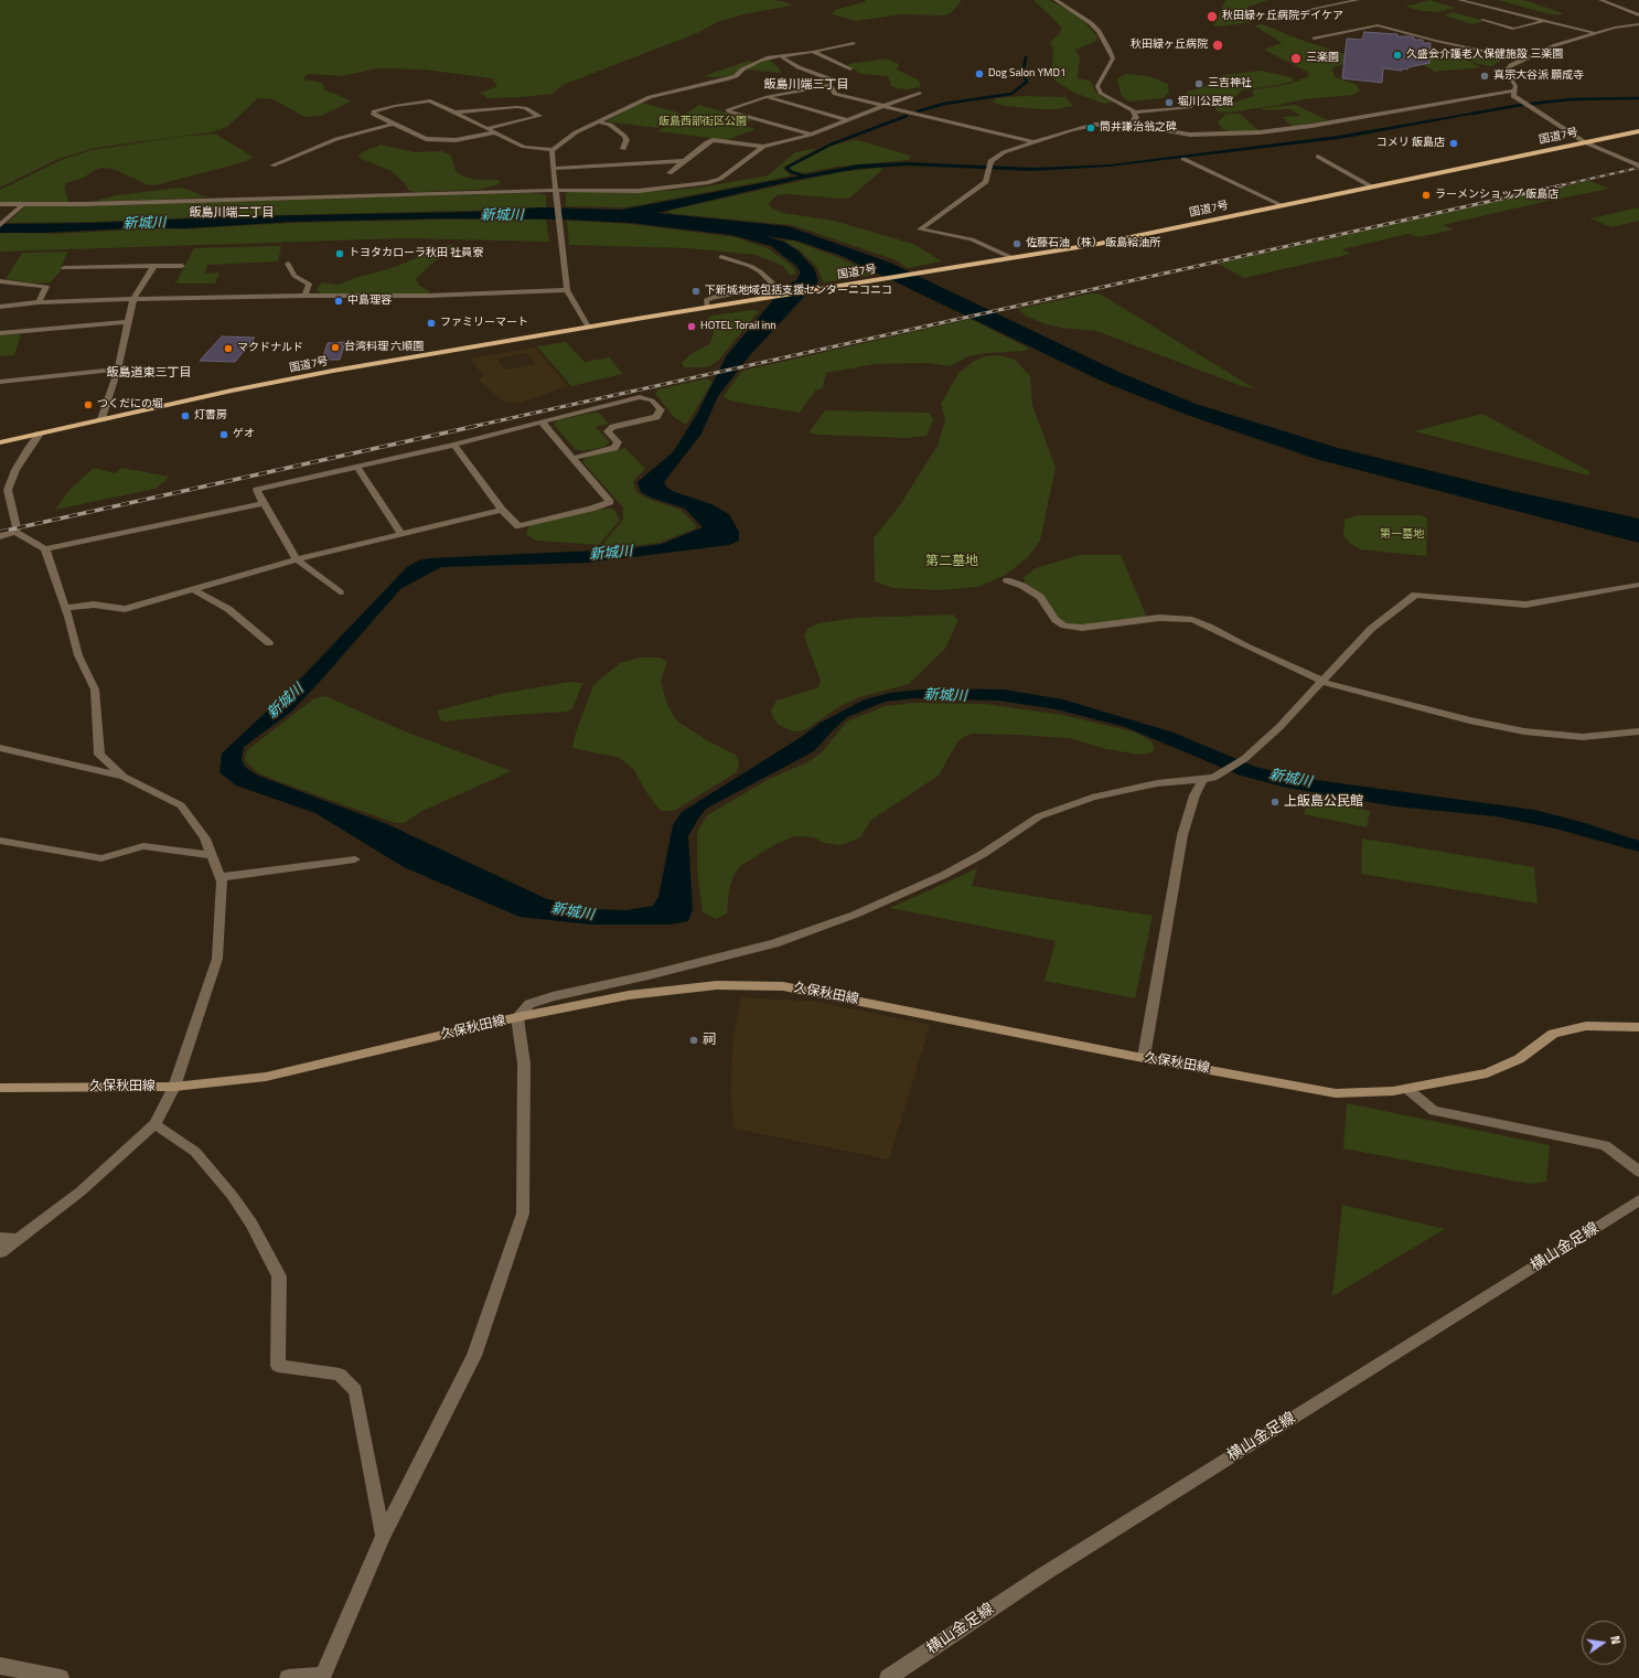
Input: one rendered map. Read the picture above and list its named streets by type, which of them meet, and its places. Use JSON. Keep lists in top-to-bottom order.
{
  "streets": {
    "highway": ["国道7号"],
    "main road": ["久保秋田線"],
    "street": ["横山金足線"]
  },
  "districts": ["飯島川端三丁目", "飯島川端二丁目", "飯島道東三丁目"],
  "water": ["新城川"],
  "parks": ["飯島西部街区公園", "第一墓地", "第二墓地"],
  "places": [
    "秋田緑ヶ丘病院デイケア",
    "秋田緑ヶ丘病院",
    "久盛会介護老人保健施設 三楽園",
    "三楽園",
    "Dog Salon YMD1",
    "真宗大谷派 願成寺",
    "三吉神社",
    "堀川公民館",
    "筒井謙治翁之碑",
    "コメリ 飯島店",
    "ラーメンショップ 飯島店",
    "佐藤石油（株） 飯島給油所",
    "トヨタカローラ秋田 社員寮",
    "下新城地域包括支援センターニコニコ",
    "中島理容",
    "ファミリーマート",
    "HOTEL Torail inn",
    "台湾料理 六順園",
    "マクドナルド",
    "つくだにの堀",
    "灯書房",
    "ゲオ",
    "上飯島公民館",
    "祠"
  ],
  "north": "right"
}
